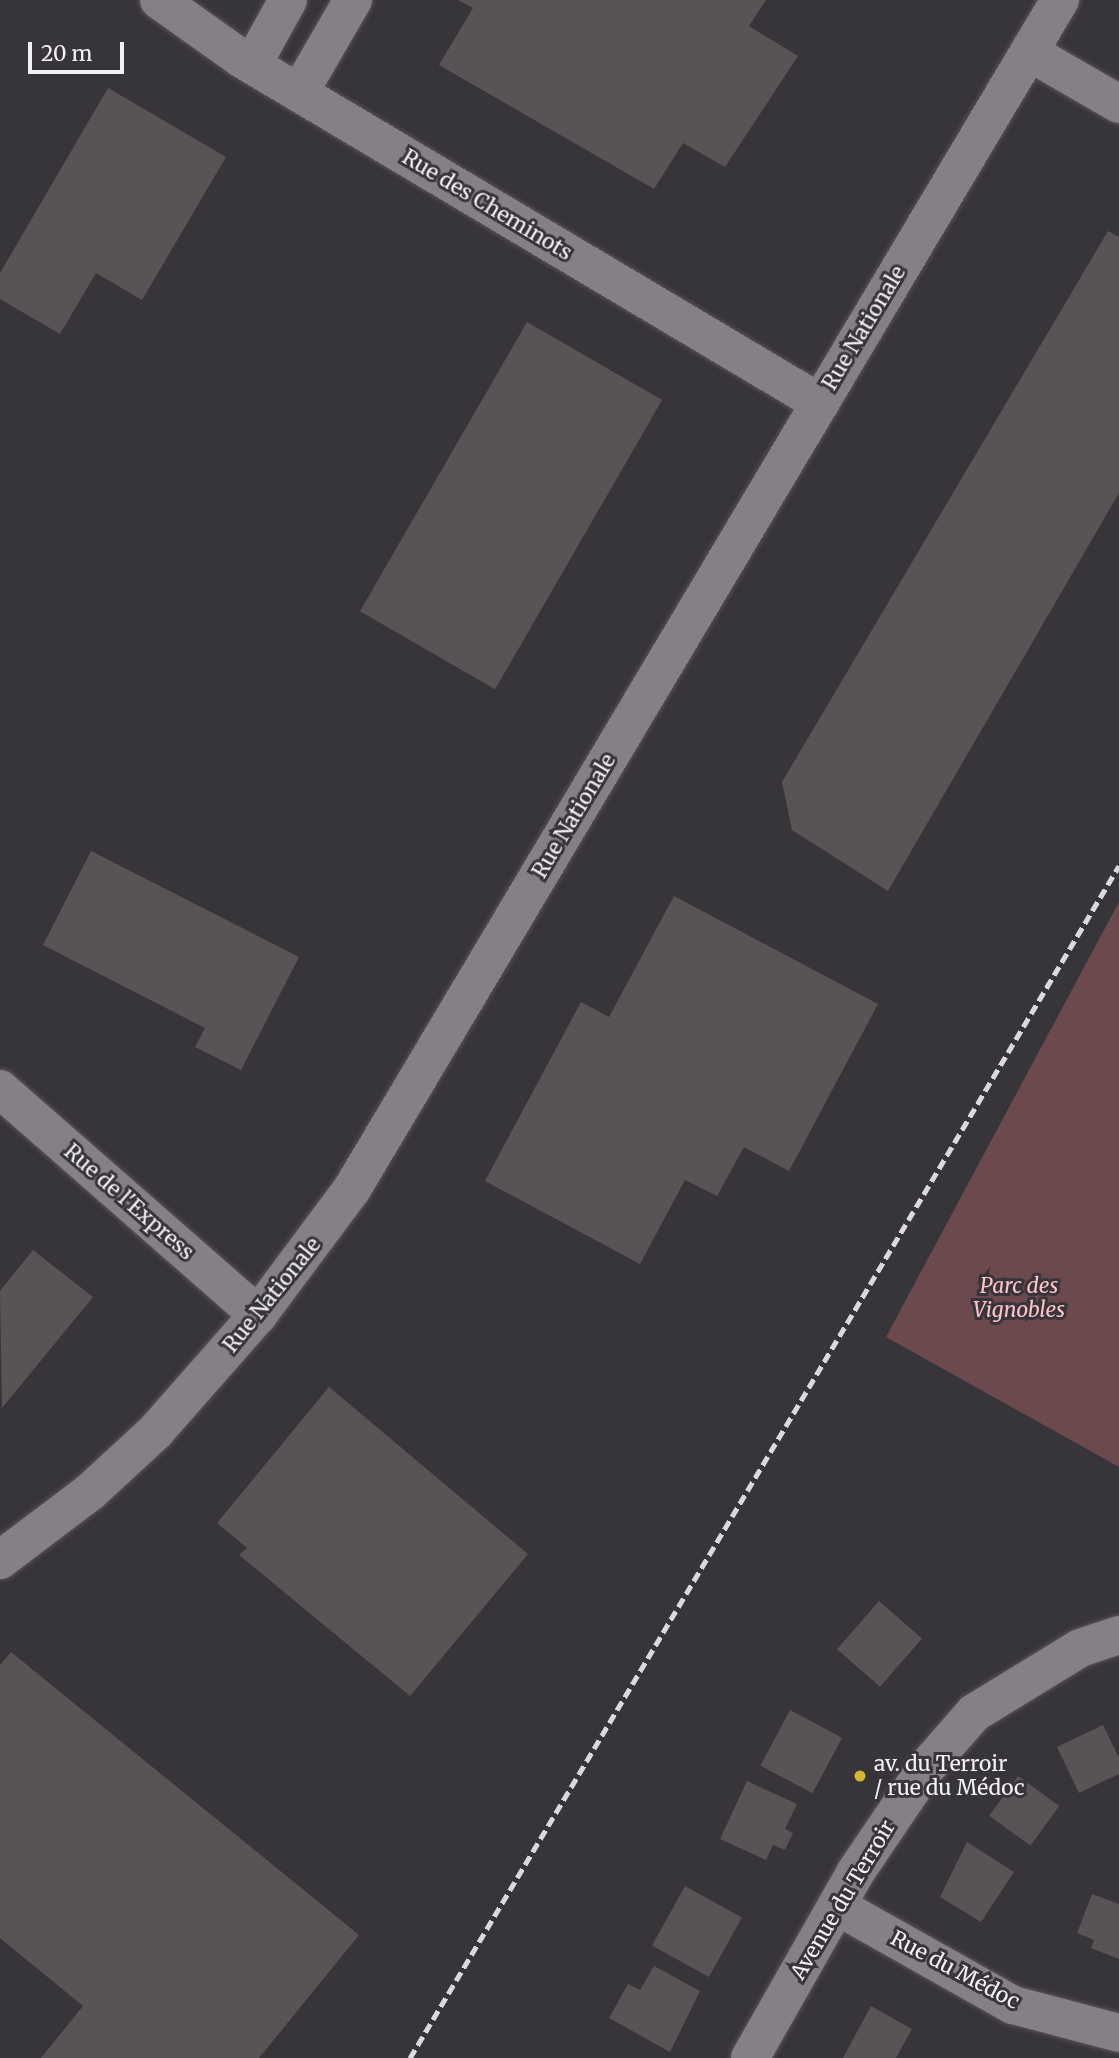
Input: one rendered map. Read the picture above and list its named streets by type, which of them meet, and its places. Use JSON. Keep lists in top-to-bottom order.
{
  "streets": {
    "street": [
      "Rue des Cheminots",
      "Rue Nationale",
      "Rue de l'Express",
      "Avenue du Terroir",
      "Rue du Médoc"
    ]
  },
  "crossings": [
    ["Rue des Cheminots", "Rue Nationale"],
    ["Rue Nationale", "Rue de l'Express"],
    ["Avenue du Terroir", "Rue du Médoc"]
  ],
  "parks": ["Parc des Vignobles"],
  "places": ["av. du Terroir / rue du Médoc"],
  "scale_bar": "20 m"
}
